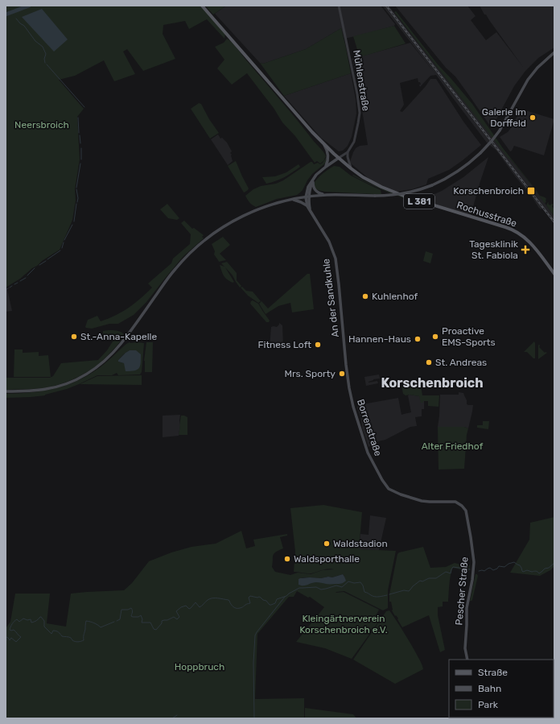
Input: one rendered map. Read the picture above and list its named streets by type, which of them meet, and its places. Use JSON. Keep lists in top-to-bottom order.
{
  "streets": {
    "main road": [
      "Mühlenstraße",
      "L 381",
      "Rochusstraße",
      "An der Sandkuhle",
      "Borrenstraße",
      "Pescher Straße"
    ]
  },
  "crossings": [
    ["Mühlenstraße", "L 381"],
    ["Mühlenstraße", "Rochusstraße"],
    ["Mühlenstraße", "An der Sandkuhle"],
    ["L 381", "Rochusstraße"],
    ["An der Sandkuhle", "Borrenstraße"],
    ["Borrenstraße", "Pescher Straße"]
  ],
  "districts": ["Korschenbroich"],
  "parks": [
    "Neersbroich",
    "Alter Friedhof",
    "Kleingärtnerverein Korschenbroich e.V.",
    "Hoppbruch"
  ],
  "places": {
    "other": [
      "Galerie im Dorffeld",
      "Kuhlenhof",
      "St.-Anna-Kapelle",
      "Proactive EMS-Sports",
      "Hannen-Haus",
      "Fitness Loft",
      "St. Andreas",
      "Mrs. Sporty",
      "Waldstadion",
      "Waldsporthalle"
    ],
    "transit": ["Korschenbroich"],
    "health": ["Tagesklinik St. Fabiola"]
  },
  "legend": ["Straße", "Bahn", "Park"]
}
